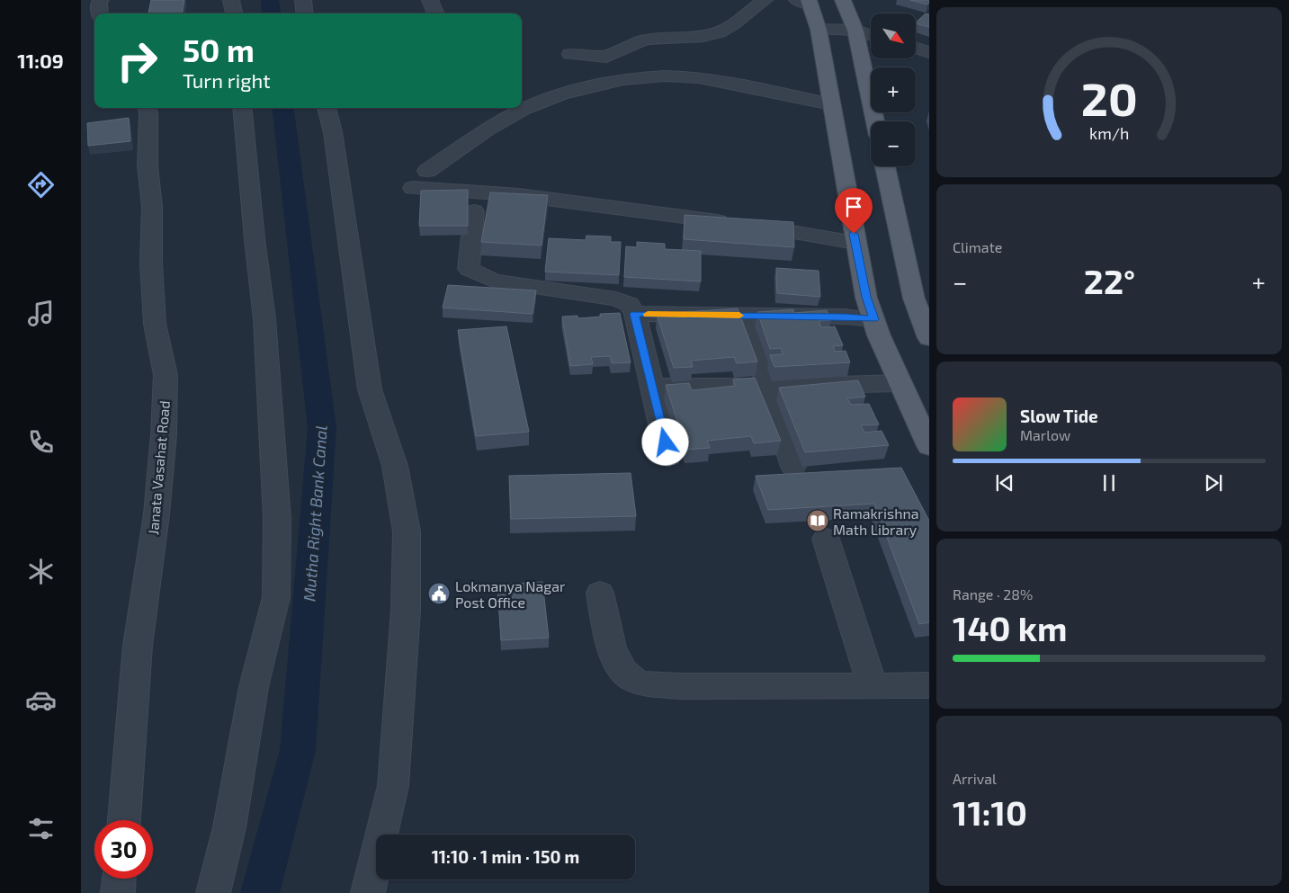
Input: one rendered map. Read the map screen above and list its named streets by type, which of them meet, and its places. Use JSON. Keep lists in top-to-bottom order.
{
  "streets": {
    "street": ["Janata Vasahat Road"]
  },
  "water": ["Mutha Right Bank Canal"],
  "places": {
    "library": ["Ramakrishna Math Library"],
    "public building": ["Lokmanya Nagar Post Office"]
  },
  "north": "bottom right",
  "page": {
    "tabs": "11:09",
    "map_buttons": ["+", "−"],
    "turn": ["50 m", "Turn right"],
    "tile": [
      "Climate",
      ["Range · 28%", "140 km"],
      ["Arrival", "11:10"]
    ],
    "heat": ["−", "22°", "+"],
    "song": ["Slow Tide", "Marlow"],
    "limit": "30",
    "trip": "11:10 · 1 min · 150 m",
    "gauge": ["20", "km/h"]
  }
}
